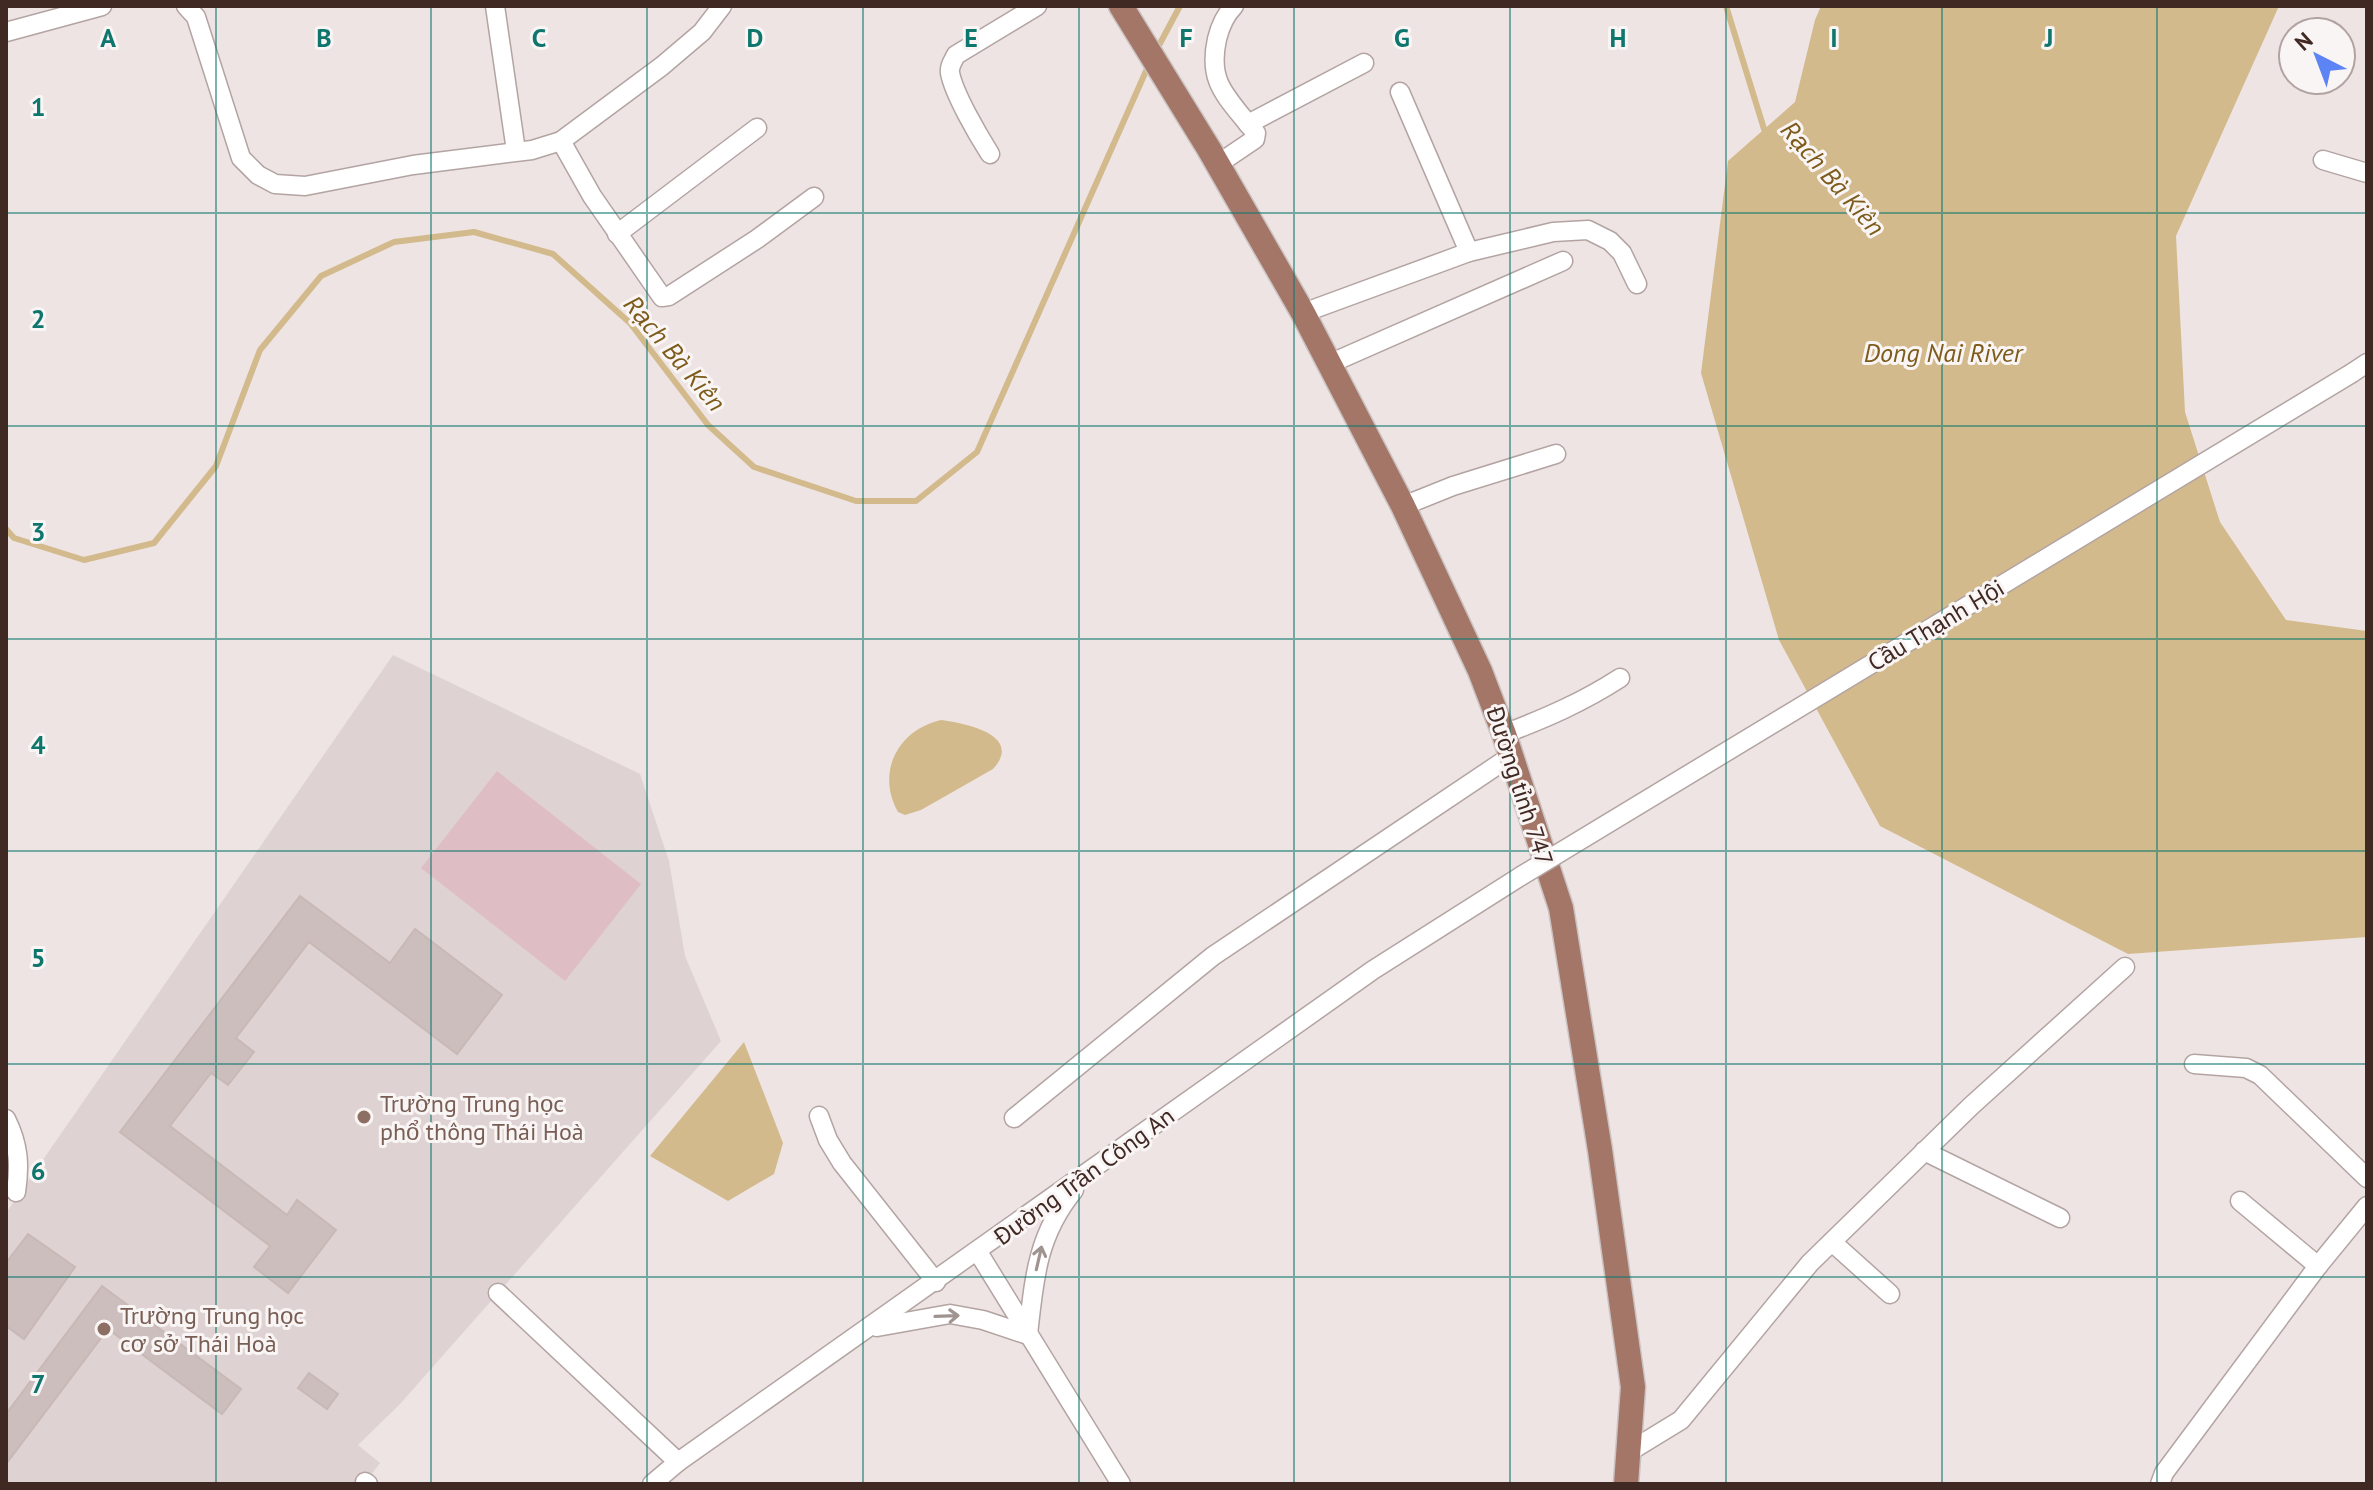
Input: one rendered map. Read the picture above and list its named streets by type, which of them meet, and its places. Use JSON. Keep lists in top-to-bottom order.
{
  "streets": {
    "main road": ["Đường tỉnh 747"],
    "street": ["Cầu Thạnh Hội", "Đường Trần Công An"]
  },
  "crossings": [
    ["Cầu Thạnh Hội", "Đường Trần Công An"]
  ],
  "water": ["Rạch Bà Kiên", "Dong Nai River"],
  "places": ["Trường Trung học phổ thông Thái Hoà", "Trường Trung học cơ sở Thái Hoà"],
  "north": "top left",
  "grid": {
    "columns": [
      "A",
      "B",
      "C",
      "D",
      "E",
      "F",
      "G",
      "H",
      "I",
      "J"
    ],
    "rows": [
      "1",
      "2",
      "3",
      "4",
      "5",
      "6",
      "7"
    ]
  }
}
